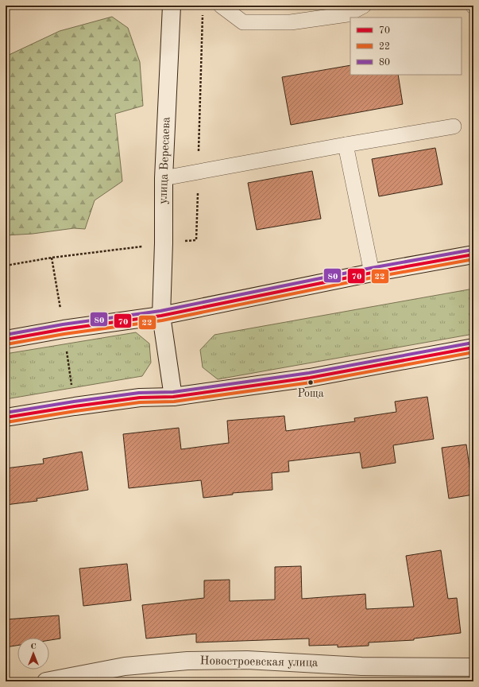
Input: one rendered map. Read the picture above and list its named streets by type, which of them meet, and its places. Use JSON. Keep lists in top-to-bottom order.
{
  "streets": {
    "main road": ["улица Вересаева", "Новостроевская улица"]
  },
  "places": ["Роща"],
  "lines": ["transit line 80", "transit line 70", "transit line 22"],
  "legend": ["70", "22", "80"],
  "north": "top"
}
